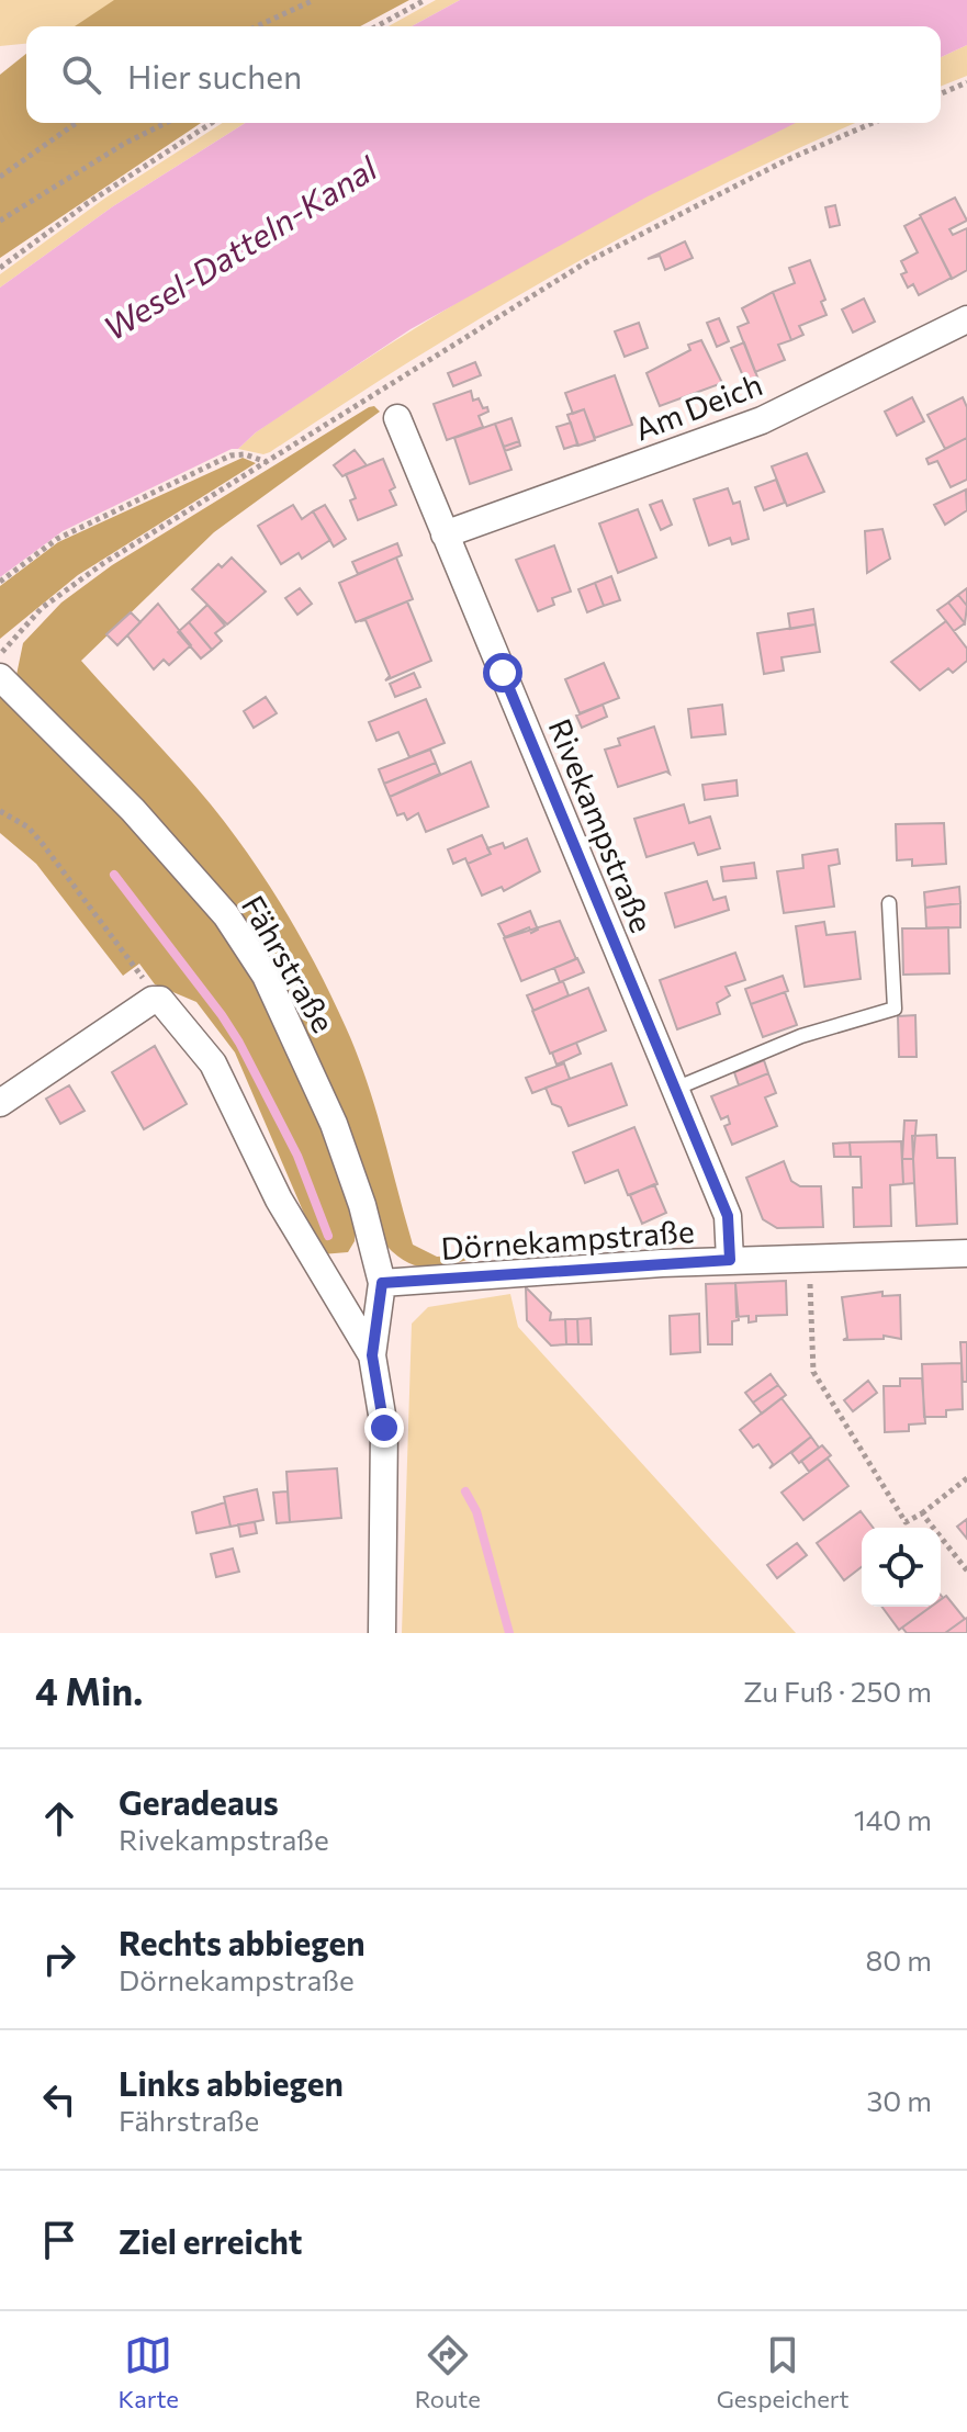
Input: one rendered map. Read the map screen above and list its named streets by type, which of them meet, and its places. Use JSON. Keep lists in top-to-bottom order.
{
  "streets": {
    "street": [
      "Am Deich",
      "Rivekampstraße",
      "Fährstraße",
      "Dörnekampstraße"
    ]
  },
  "crossings": [
    ["Am Deich", "Rivekampstraße"],
    ["Rivekampstraße", "Dörnekampstraße"],
    ["Fährstraße", "Dörnekampstraße"]
  ],
  "water": ["Wesel-Datteln-Kanal"],
  "page": {
    "search": "Hier suchen",
    "heading": ["4 Min.", "Zu Fuß · 250 m"],
    "list": [
      ["Geradeaus", "Rivekampstraße", "140 m"],
      ["Rechts abbiegen", "Dörnekampstraße", "80 m"],
      ["Links abbiegen", "Fährstraße", "30 m"],
      "Ziel erreicht"
    ],
    "nav": ["Karte", "Route", "Gespeichert"]
  }
}
